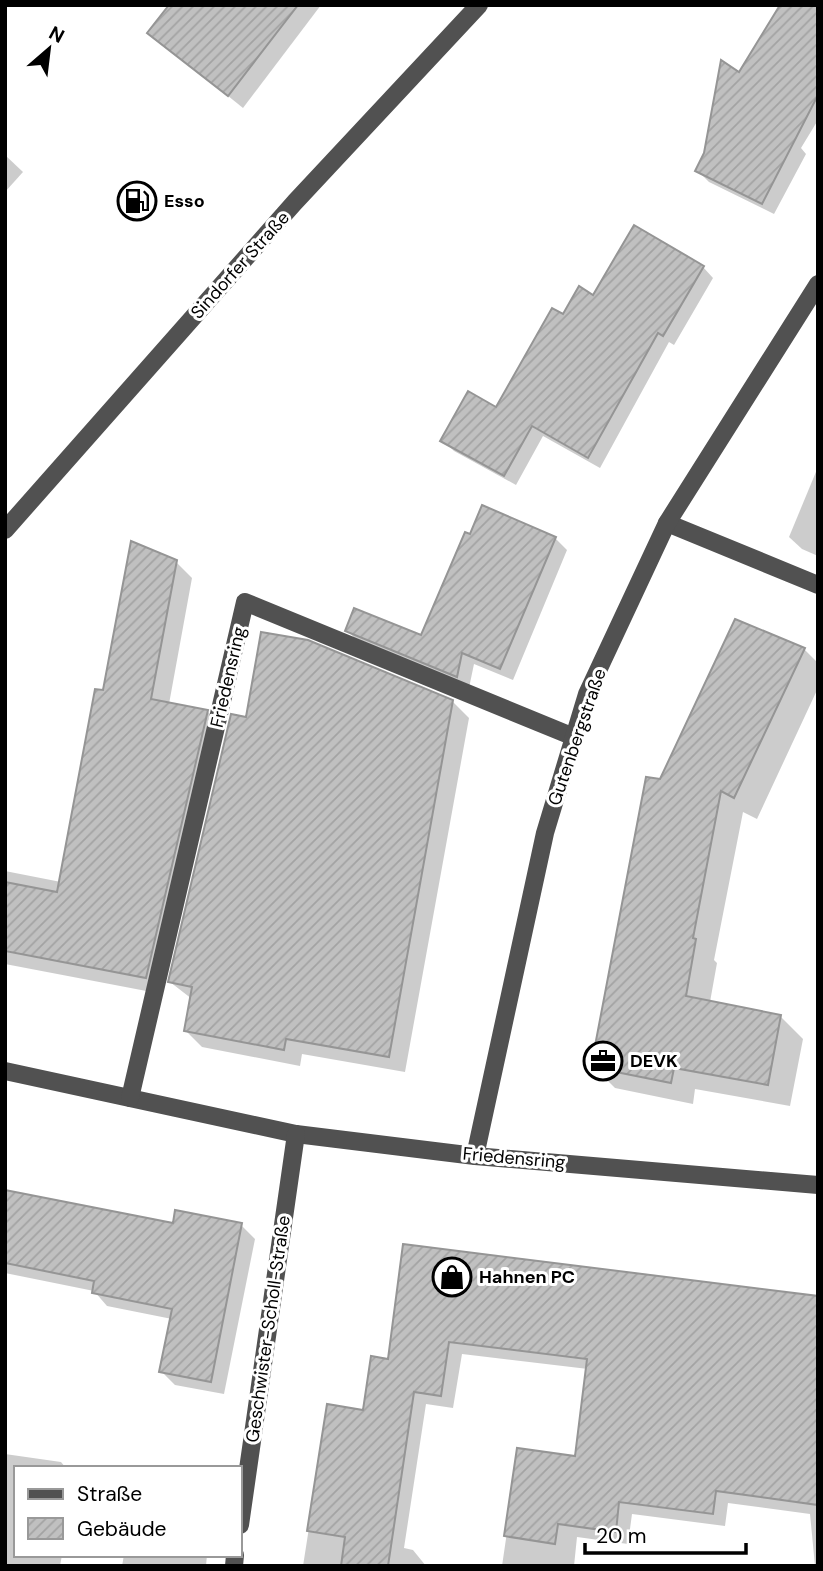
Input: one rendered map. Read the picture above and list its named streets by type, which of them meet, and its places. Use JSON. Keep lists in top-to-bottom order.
{
  "streets": {
    "street": [
      "Sindorfer Straße",
      "Friedensring",
      "Gutenbergstraße",
      "Geschwister-Scholl-Straße"
    ]
  },
  "crossings": [
    ["Friedensring", "Gutenbergstraße"],
    ["Friedensring", "Geschwister-Scholl-Straße"]
  ],
  "places": {
    "fuel station": ["Esso"],
    "office": ["DEVK"],
    "shop": ["Hahnen PC"]
  },
  "legend": ["Straße", "Gebäude"],
  "scale_bar": "20 m",
  "north": "top right"
}
